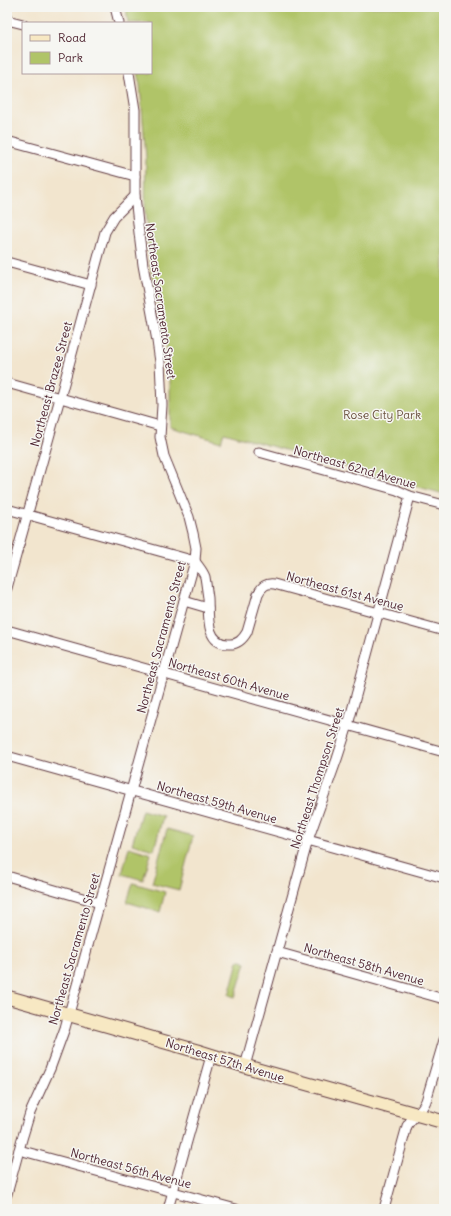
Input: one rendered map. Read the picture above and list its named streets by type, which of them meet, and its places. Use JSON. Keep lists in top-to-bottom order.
{
  "streets": {
    "main road": ["Northeast 57th Avenue"],
    "street": [
      "Northeast Sacramento Street",
      "Northeast Brazee Street",
      "Northeast 62nd Avenue",
      "Northeast 61st Avenue",
      "Northeast 60th Avenue",
      "Northeast Thompson Street",
      "Northeast 59th Avenue",
      "Northeast 58th Avenue",
      "Northeast 56th Avenue"
    ]
  },
  "crossings": [
    ["Northeast Sacramento Street", "Northeast Brazee Street"],
    ["Northeast Sacramento Street", "Northeast 61st Avenue"],
    ["Northeast Sacramento Street", "Northeast 60th Avenue"],
    ["Northeast Sacramento Street", "Northeast 59th Avenue"],
    ["Northeast Sacramento Street", "Northeast 57th Avenue"],
    ["Northeast Sacramento Street", "Northeast 56th Avenue"],
    ["Northeast 62nd Avenue", "Northeast Thompson Street"],
    ["Northeast 61st Avenue", "Northeast Thompson Street"],
    ["Northeast 60th Avenue", "Northeast Thompson Street"],
    ["Northeast Thompson Street", "Northeast 59th Avenue"],
    ["Northeast Thompson Street", "Northeast 58th Avenue"],
    ["Northeast Thompson Street", "Northeast 57th Avenue"]
  ],
  "parks": ["Rose City Park"],
  "legend": ["Road", "Park"]
}
